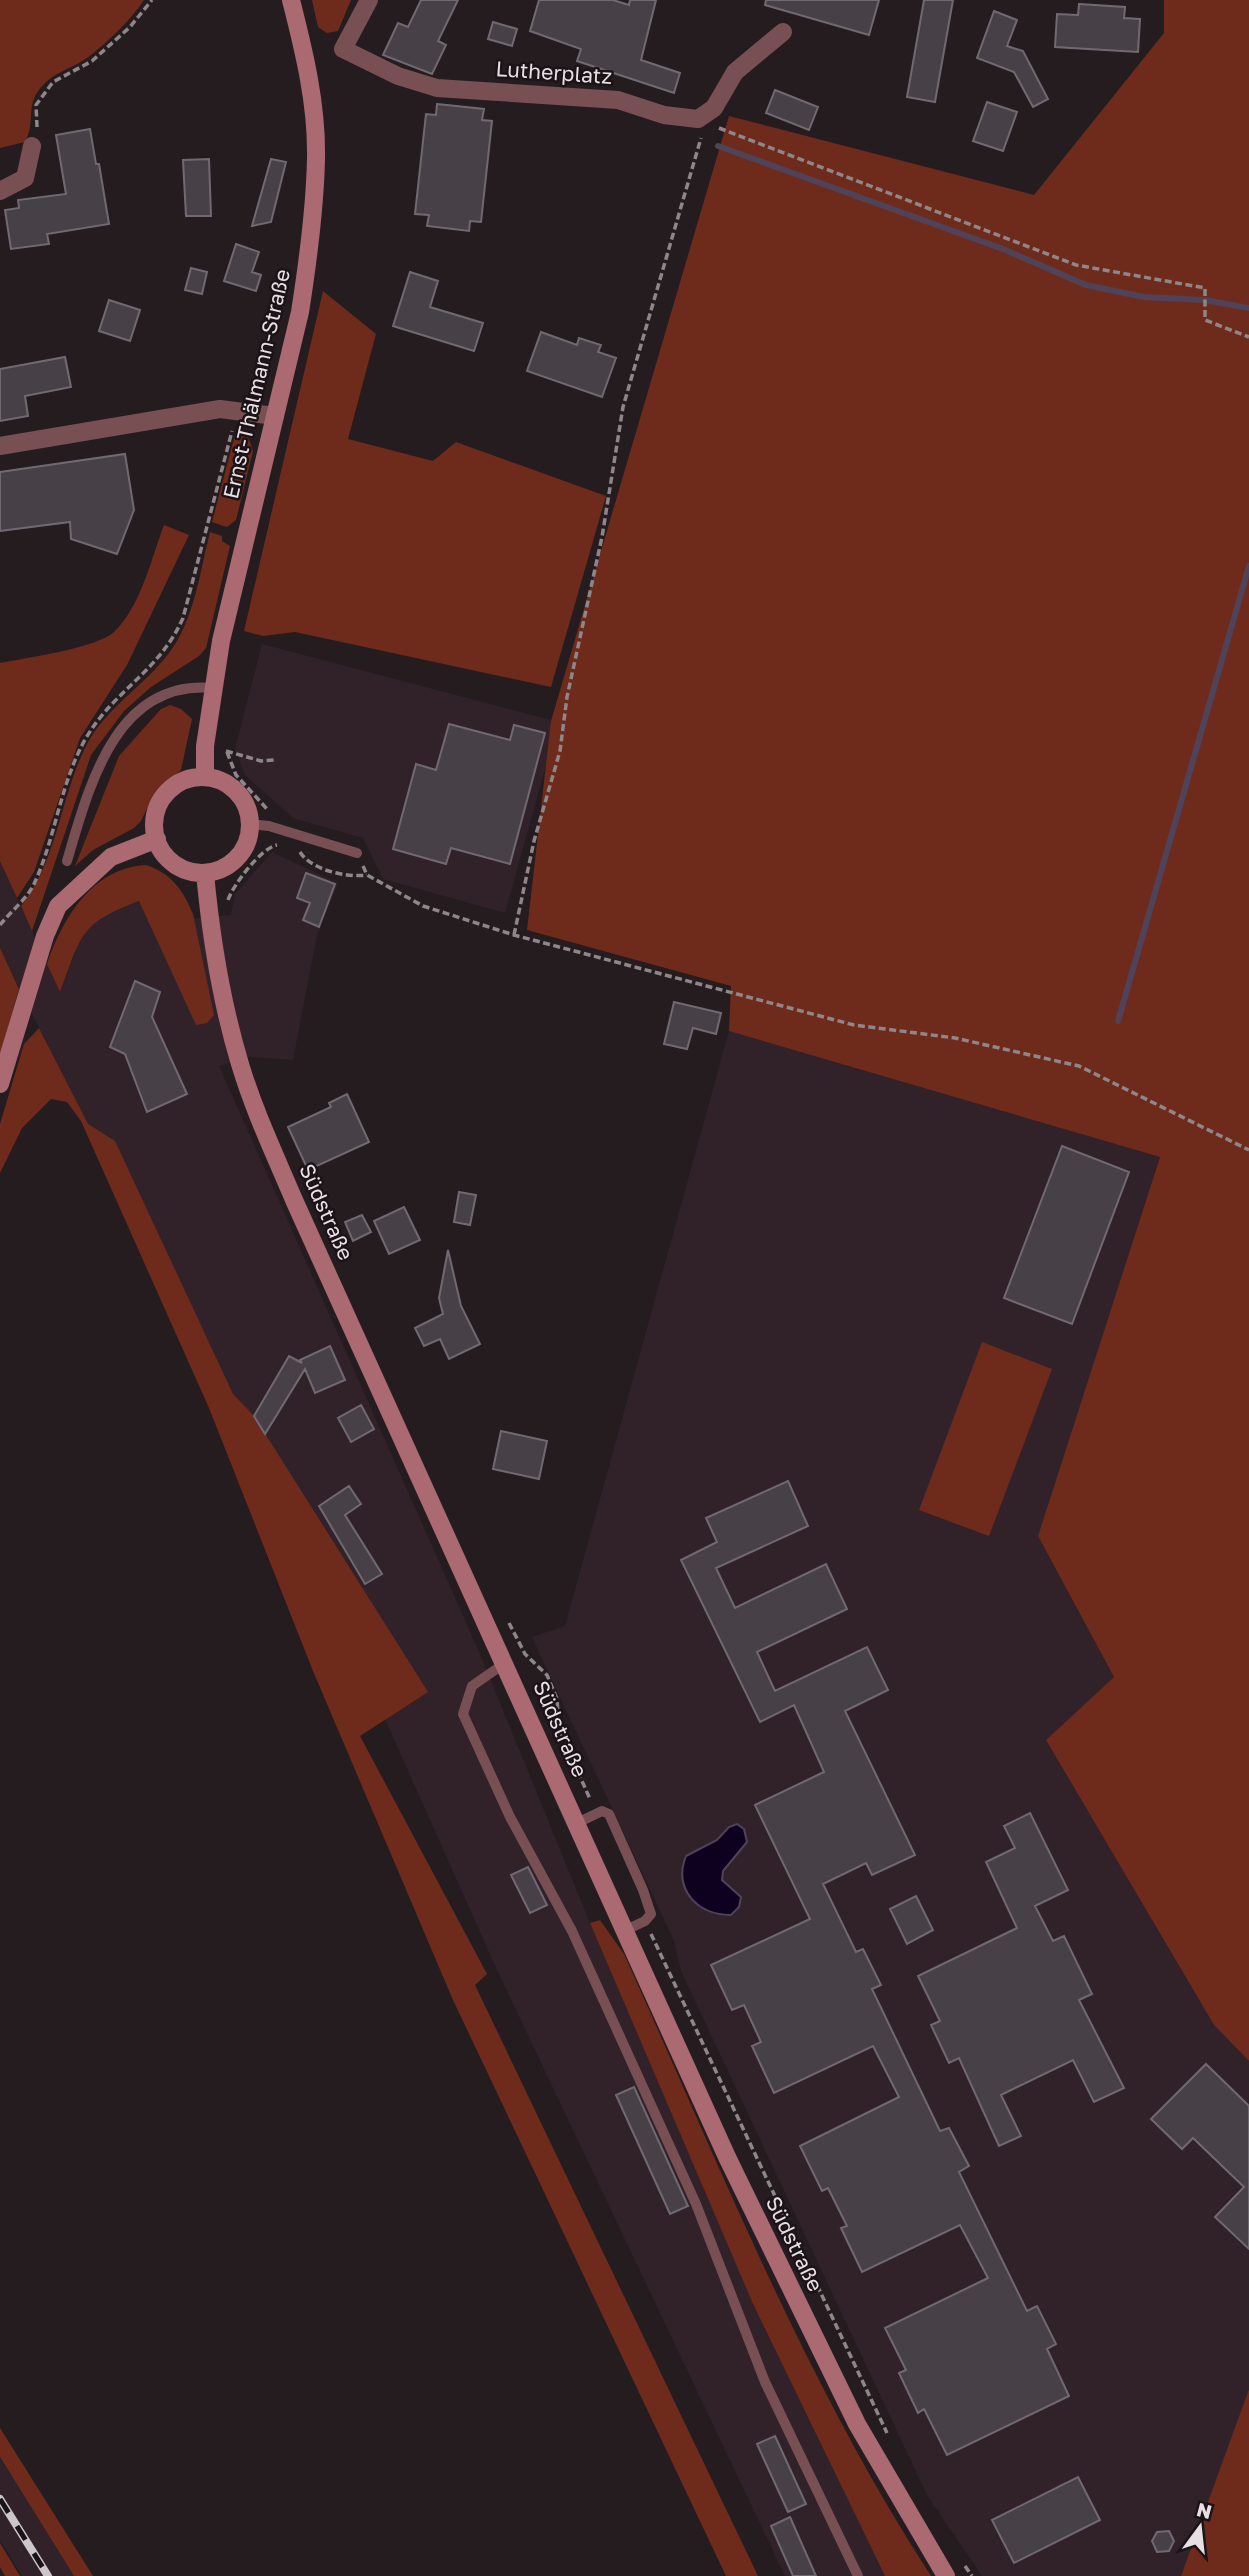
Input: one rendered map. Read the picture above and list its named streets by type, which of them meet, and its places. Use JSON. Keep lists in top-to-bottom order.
{
  "streets": {
    "main road": ["Ernst-Thälmann-Straße", "Südstraße"],
    "street": ["Lutherplatz"]
  },
  "crossings": [
    ["Ernst-Thälmann-Straße", "Südstraße"]
  ],
  "north": "top"
}
